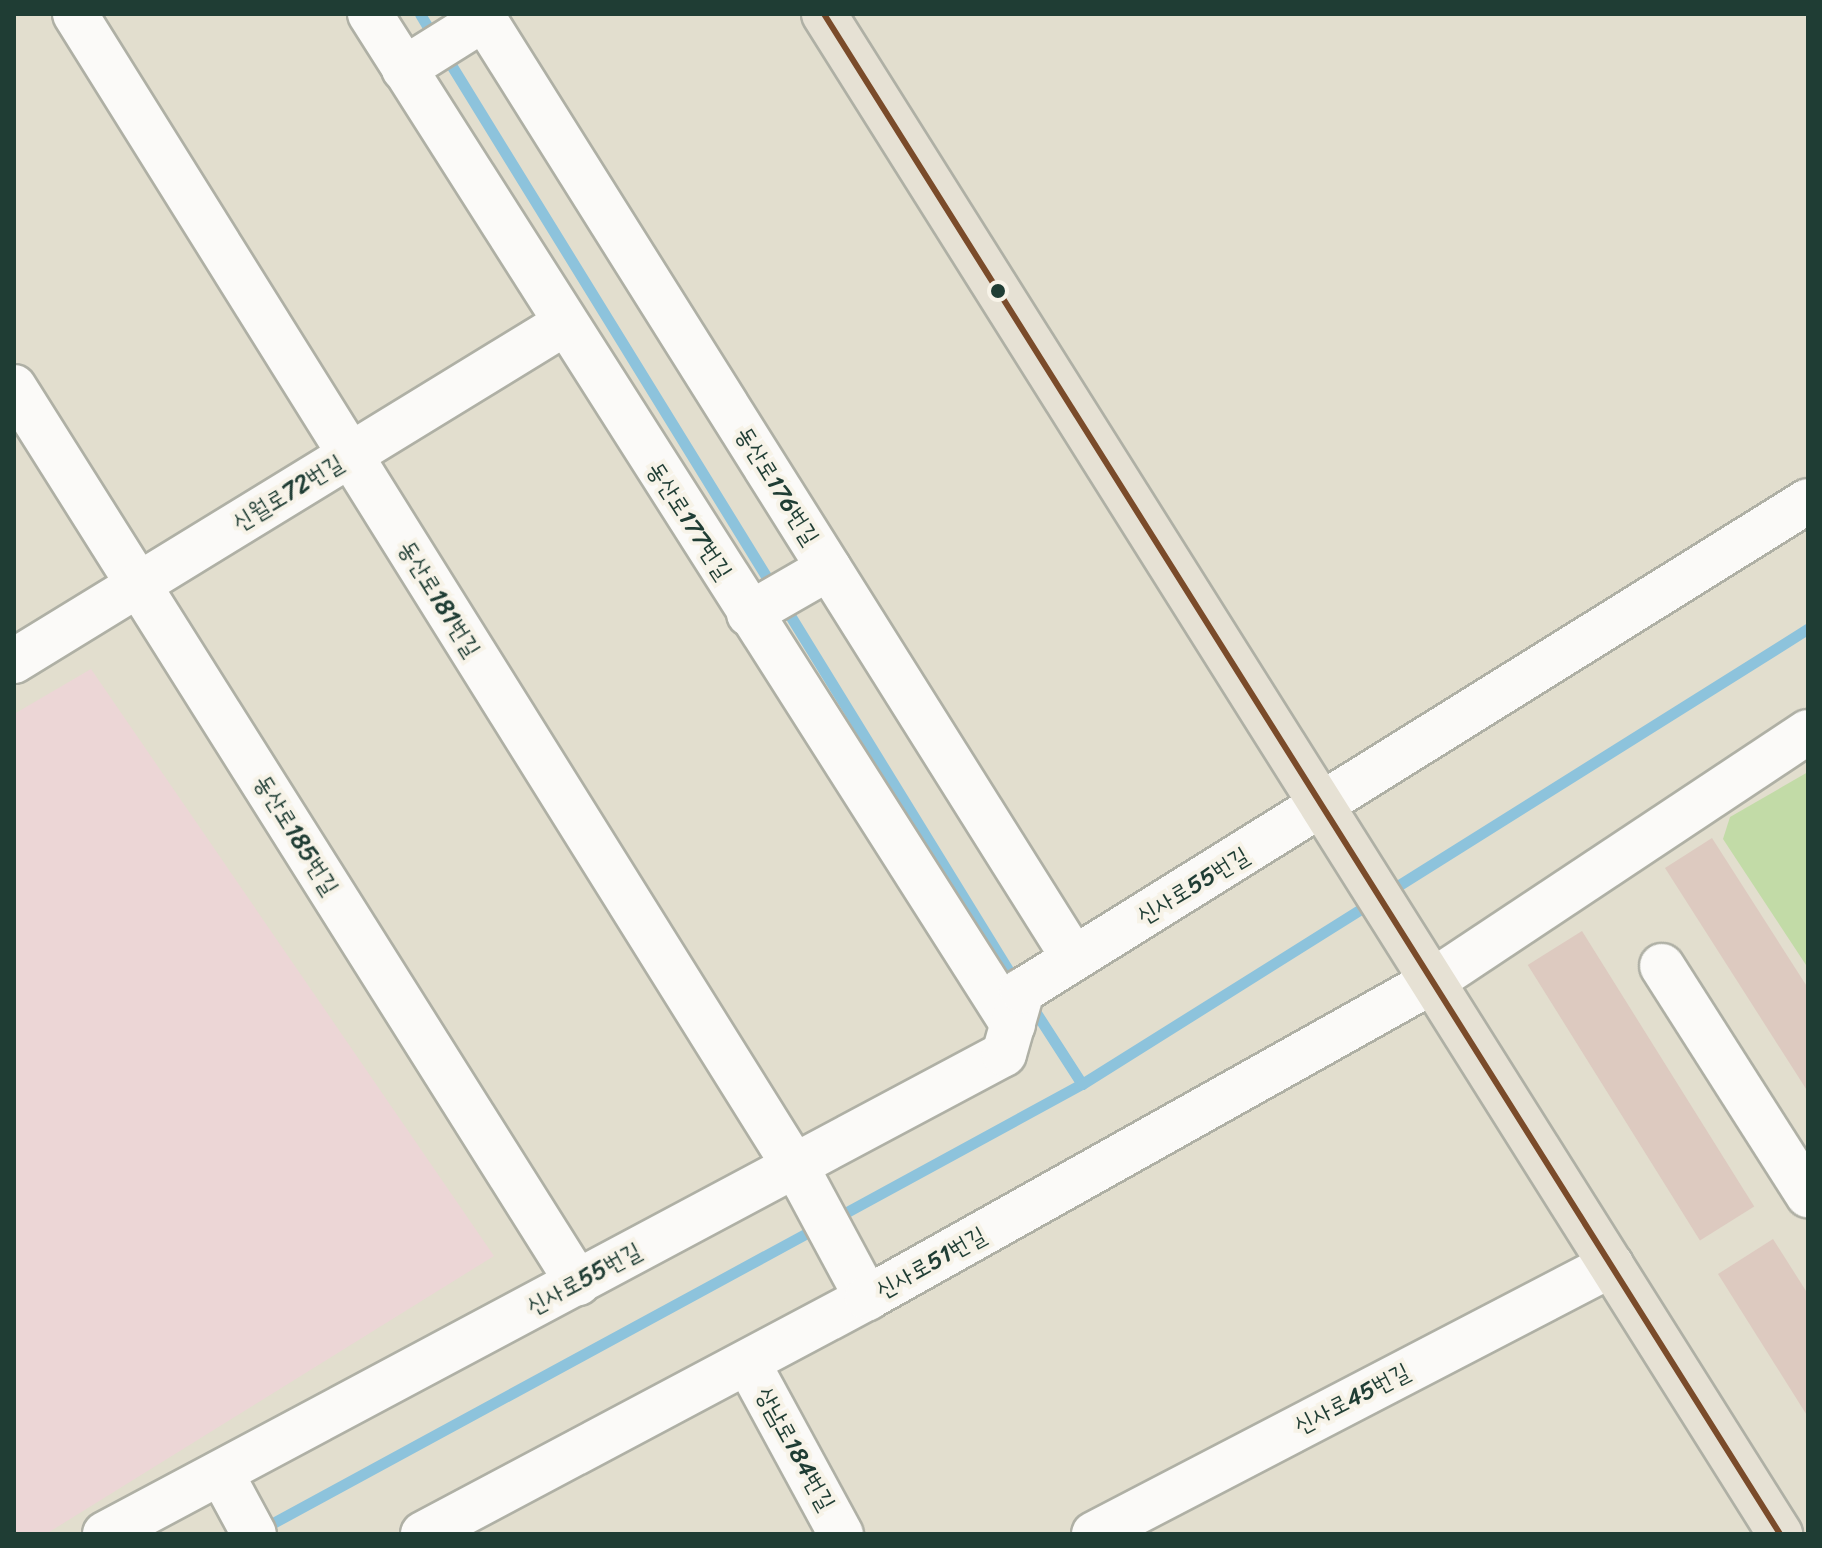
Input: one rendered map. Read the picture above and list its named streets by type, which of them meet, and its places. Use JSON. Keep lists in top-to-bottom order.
{
  "streets": {
    "street": [
      "동산로176번길",
      "신월로72번길",
      "동산로177번길",
      "동산로181번길",
      "동산로185번길",
      "신사로55번길",
      "신사로51번길",
      "신사로45번길",
      "상남로184번길"
    ]
  },
  "crossings": [
    ["동산로176번길", "신사로55번길"],
    ["신월로72번길", "동산로177번길"],
    ["신월로72번길", "동산로181번길"],
    ["신월로72번길", "동산로185번길"],
    ["동산로177번길", "신사로55번길"],
    ["동산로181번길", "신사로55번길"],
    ["동산로181번길", "신사로51번길"],
    ["동산로185번길", "신사로55번길"],
    ["신사로51번길", "상남로184번길"]
  ]
}
